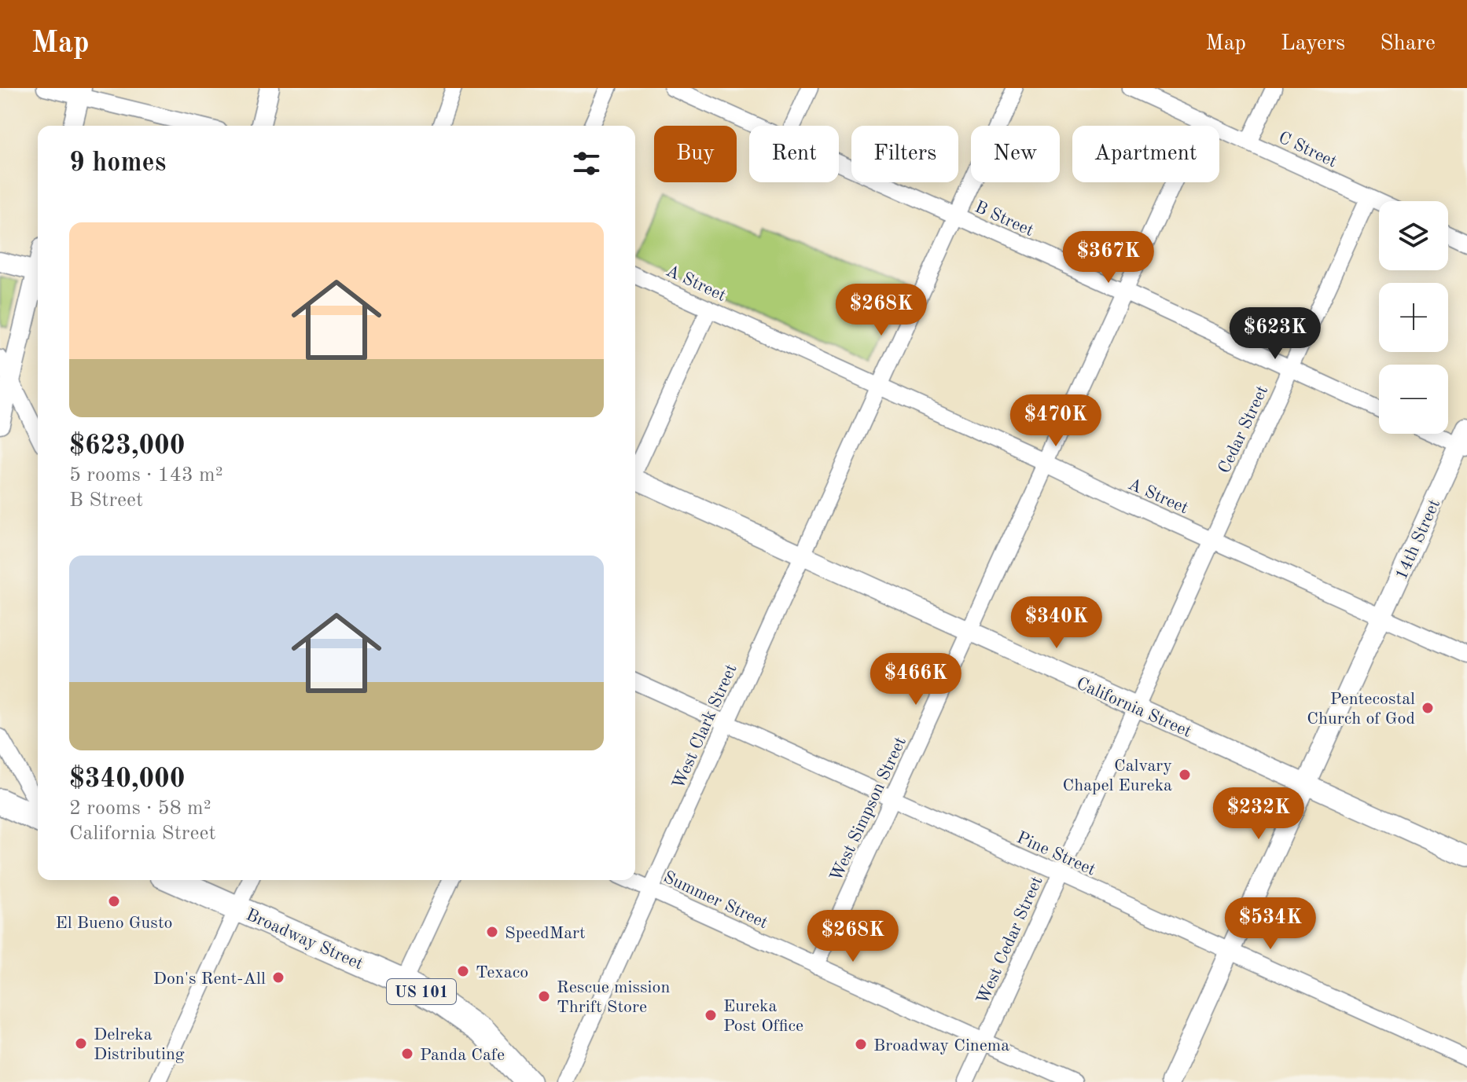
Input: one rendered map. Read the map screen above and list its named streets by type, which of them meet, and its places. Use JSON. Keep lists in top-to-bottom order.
{
  "streets": {
    "highway": ["Broadway Street", "US 101"],
    "street": [
      "C Street",
      "B Street",
      "A Street",
      "Cedar Street",
      "14th Street",
      "California Street",
      "West Clark Street",
      "West Simpson Street",
      "Pine Street",
      "Summer Street",
      "West Cedar Street"
    ]
  },
  "crossings": [
    ["C Street", "Cedar Street"],
    ["C Street", "West Simpson Street"],
    ["B Street", "Cedar Street"],
    ["B Street", "West Clark Street"],
    ["B Street", "West Simpson Street"],
    ["A Street", "Cedar Street"],
    ["A Street", "14th Street"],
    ["A Street", "West Clark Street"],
    ["A Street", "West Simpson Street"],
    ["A Street", "West Cedar Street"],
    ["Cedar Street", "West Cedar Street"],
    ["14th Street", "California Street"],
    ["14th Street", "Pine Street"],
    ["California Street", "West Clark Street"],
    ["California Street", "West Simpson Street"],
    ["California Street", "West Cedar Street"],
    ["West Clark Street", "Pine Street"],
    ["West Clark Street", "Summer Street"],
    ["West Simpson Street", "Pine Street"],
    ["West Simpson Street", "Summer Street"],
    ["Pine Street", "West Cedar Street"],
    ["Summer Street", "West Cedar Street"]
  ],
  "places": [
    "Pentecostal Church of God",
    "Calvary Chapel Eureka",
    "El Bueno Gusto",
    "SpeedMart",
    "Texaco",
    "Don's Rent-All",
    "Rescue mission Thrift Store",
    "Eureka Post Office",
    "Delreka Distributing",
    "Broadway Cinema",
    "Panda Cafe"
  ],
  "page": {
    "header": "Map",
    "nav": ["Map", "Layers", "Share"],
    "chip": [
      "Buy",
      "Rent",
      "Filters",
      "New",
      "Apartment"
    ],
    "heading": "9 homes",
    "map_buttons": ["+", "−"],
    "list": [
      {
        "name": "$623,000",
        "note": "5 rooms · 143 m² · B Street"
      },
      {
        "name": "$340,000",
        "note": "2 rooms · 58 m² · California Street"
      }
    ],
    "price": [
      "$367K",
      "$268K",
      "$623K",
      "$470K",
      "$340K",
      "$466K",
      "$232K",
      "$534K",
      "$268K"
    ]
  }
}
